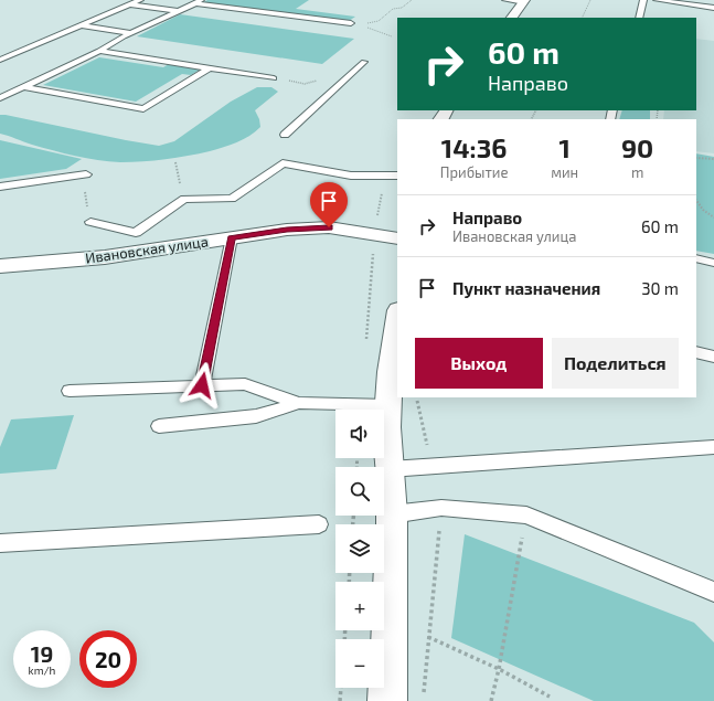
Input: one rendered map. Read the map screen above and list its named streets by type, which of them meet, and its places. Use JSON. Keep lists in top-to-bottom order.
{
  "streets": {
    "main road": ["Ивановская улица"]
  },
  "page": {
    "turn": ["60 m", "Направо"],
    "eta": [
      "14:36",
      "Прибытие",
      "1",
      "мин",
      "90",
      "m"
    ],
    "list": [
      {
        "name": "Направо",
        "note": "Ивановская улица",
        "value": "60 m"
      },
      {
        "name": "Пункт назначения",
        "value": "30 m"
      }
    ],
    "buttons": ["Выход", "Поделиться"],
    "map_buttons": ["+", "−"],
    "speed": "19 km/h",
    "limit": "20"
  }
}
